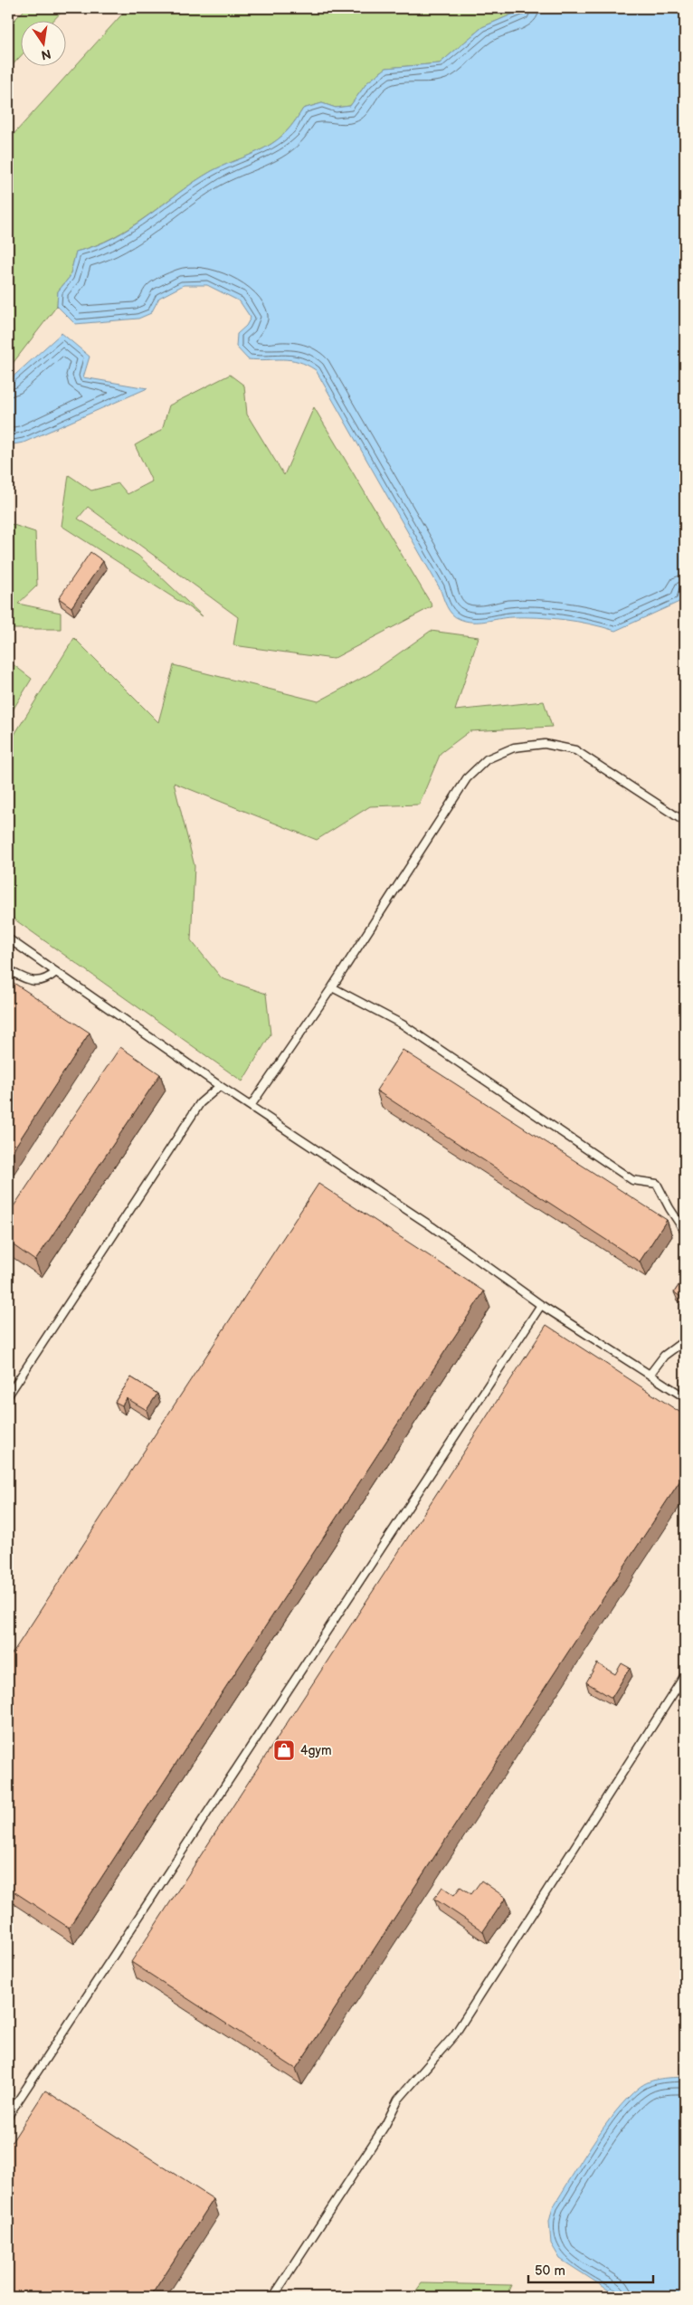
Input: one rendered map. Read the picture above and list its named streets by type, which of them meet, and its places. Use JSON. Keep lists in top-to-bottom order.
{
  "places": {
    "shop": ["4gym"]
  },
  "scale_bar": "50 m",
  "north": "bottom"
}
